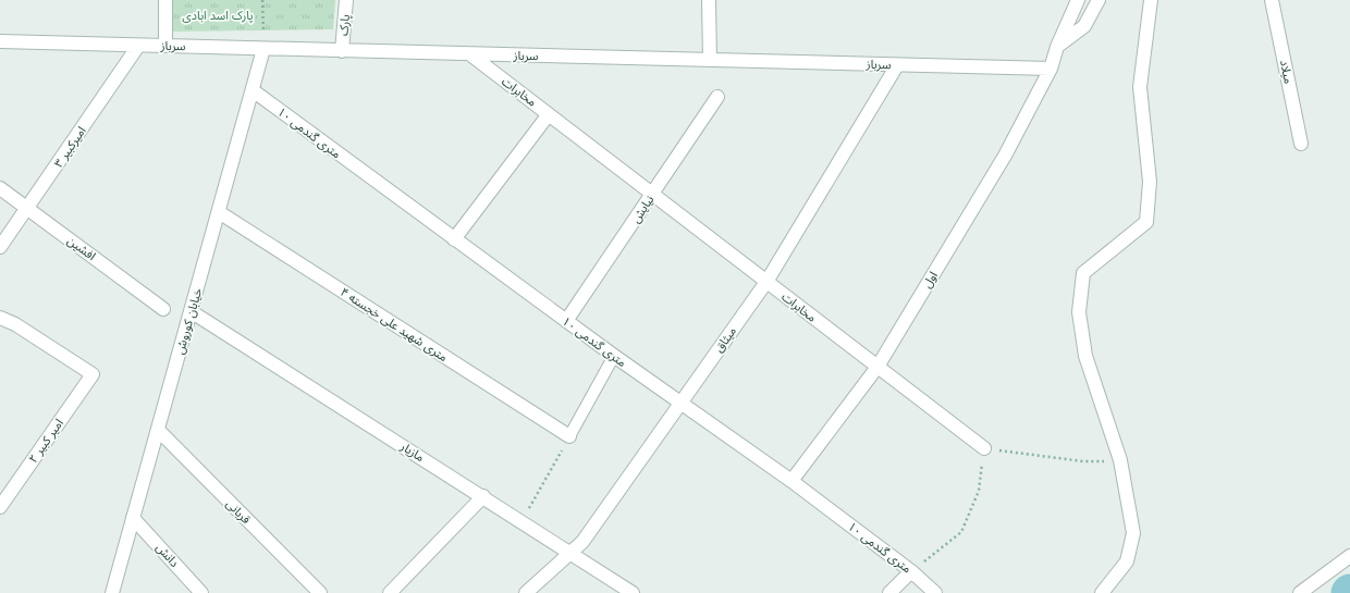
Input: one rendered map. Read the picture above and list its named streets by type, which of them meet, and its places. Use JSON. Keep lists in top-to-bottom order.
{
  "streets": {
    "street": [
      "پارک",
      "سرباز",
      "میلاد",
      "مخابرات",
      "۱۰ متری گندمی",
      "امیرکبیر ۳",
      "نیایش",
      "افشین",
      "اول",
      "خیابان کوروش",
      "۴ متری شهید علی خجسته",
      "میثاق",
      "امیر کبیر ۲",
      "مازیار",
      "قربانی",
      "دانش"
    ]
  },
  "crossings": [
    ["پارک", "سرباز"],
    ["سرباز", "مخابرات"],
    ["سرباز", "امیرکبیر ۳"],
    ["سرباز", "اول"],
    ["سرباز", "خیابان کوروش"],
    ["سرباز", "میثاق"],
    ["مخابرات", "نیایش"],
    ["مخابرات", "اول"],
    ["مخابرات", "میثاق"],
    ["۱۰ متری گندمی", "نیایش"],
    ["۱۰ متری گندمی", "اول"],
    ["۱۰ متری گندمی", "خیابان کوروش"],
    ["۱۰ متری گندمی", "میثاق"],
    ["امیرکبیر ۳", "افشین"],
    ["خیابان کوروش", "۴ متری شهید علی خجسته"],
    ["خیابان کوروش", "مازیار"],
    ["خیابان کوروش", "قربانی"],
    ["خیابان کوروش", "دانش"],
    ["میثاق", "مازیار"]
  ],
  "parks": ["پارک اسد ابادی"]
}
